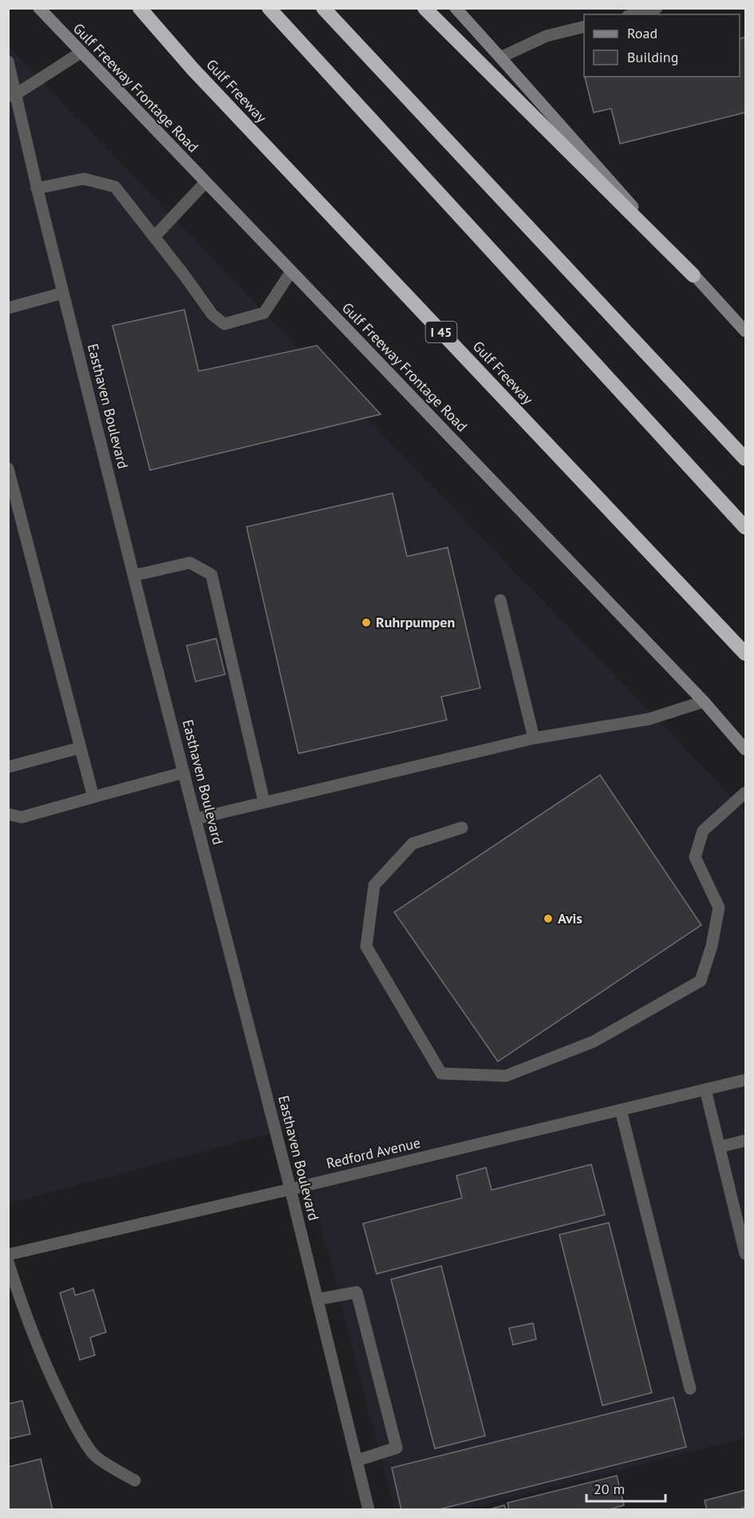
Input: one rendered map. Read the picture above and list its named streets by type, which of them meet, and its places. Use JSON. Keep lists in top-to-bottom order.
{
  "streets": {
    "highway": ["Gulf Freeway", "I 45"],
    "main road": ["Gulf Freeway Frontage Road"],
    "street": ["Easthaven Boulevard", "Redford Avenue"]
  },
  "crossings": [
    ["Easthaven Boulevard", "Redford Avenue"]
  ],
  "places": ["Ruhrpumpen", "Avis"],
  "legend": ["Road", "Building"],
  "scale_bar": "20 m"
}
